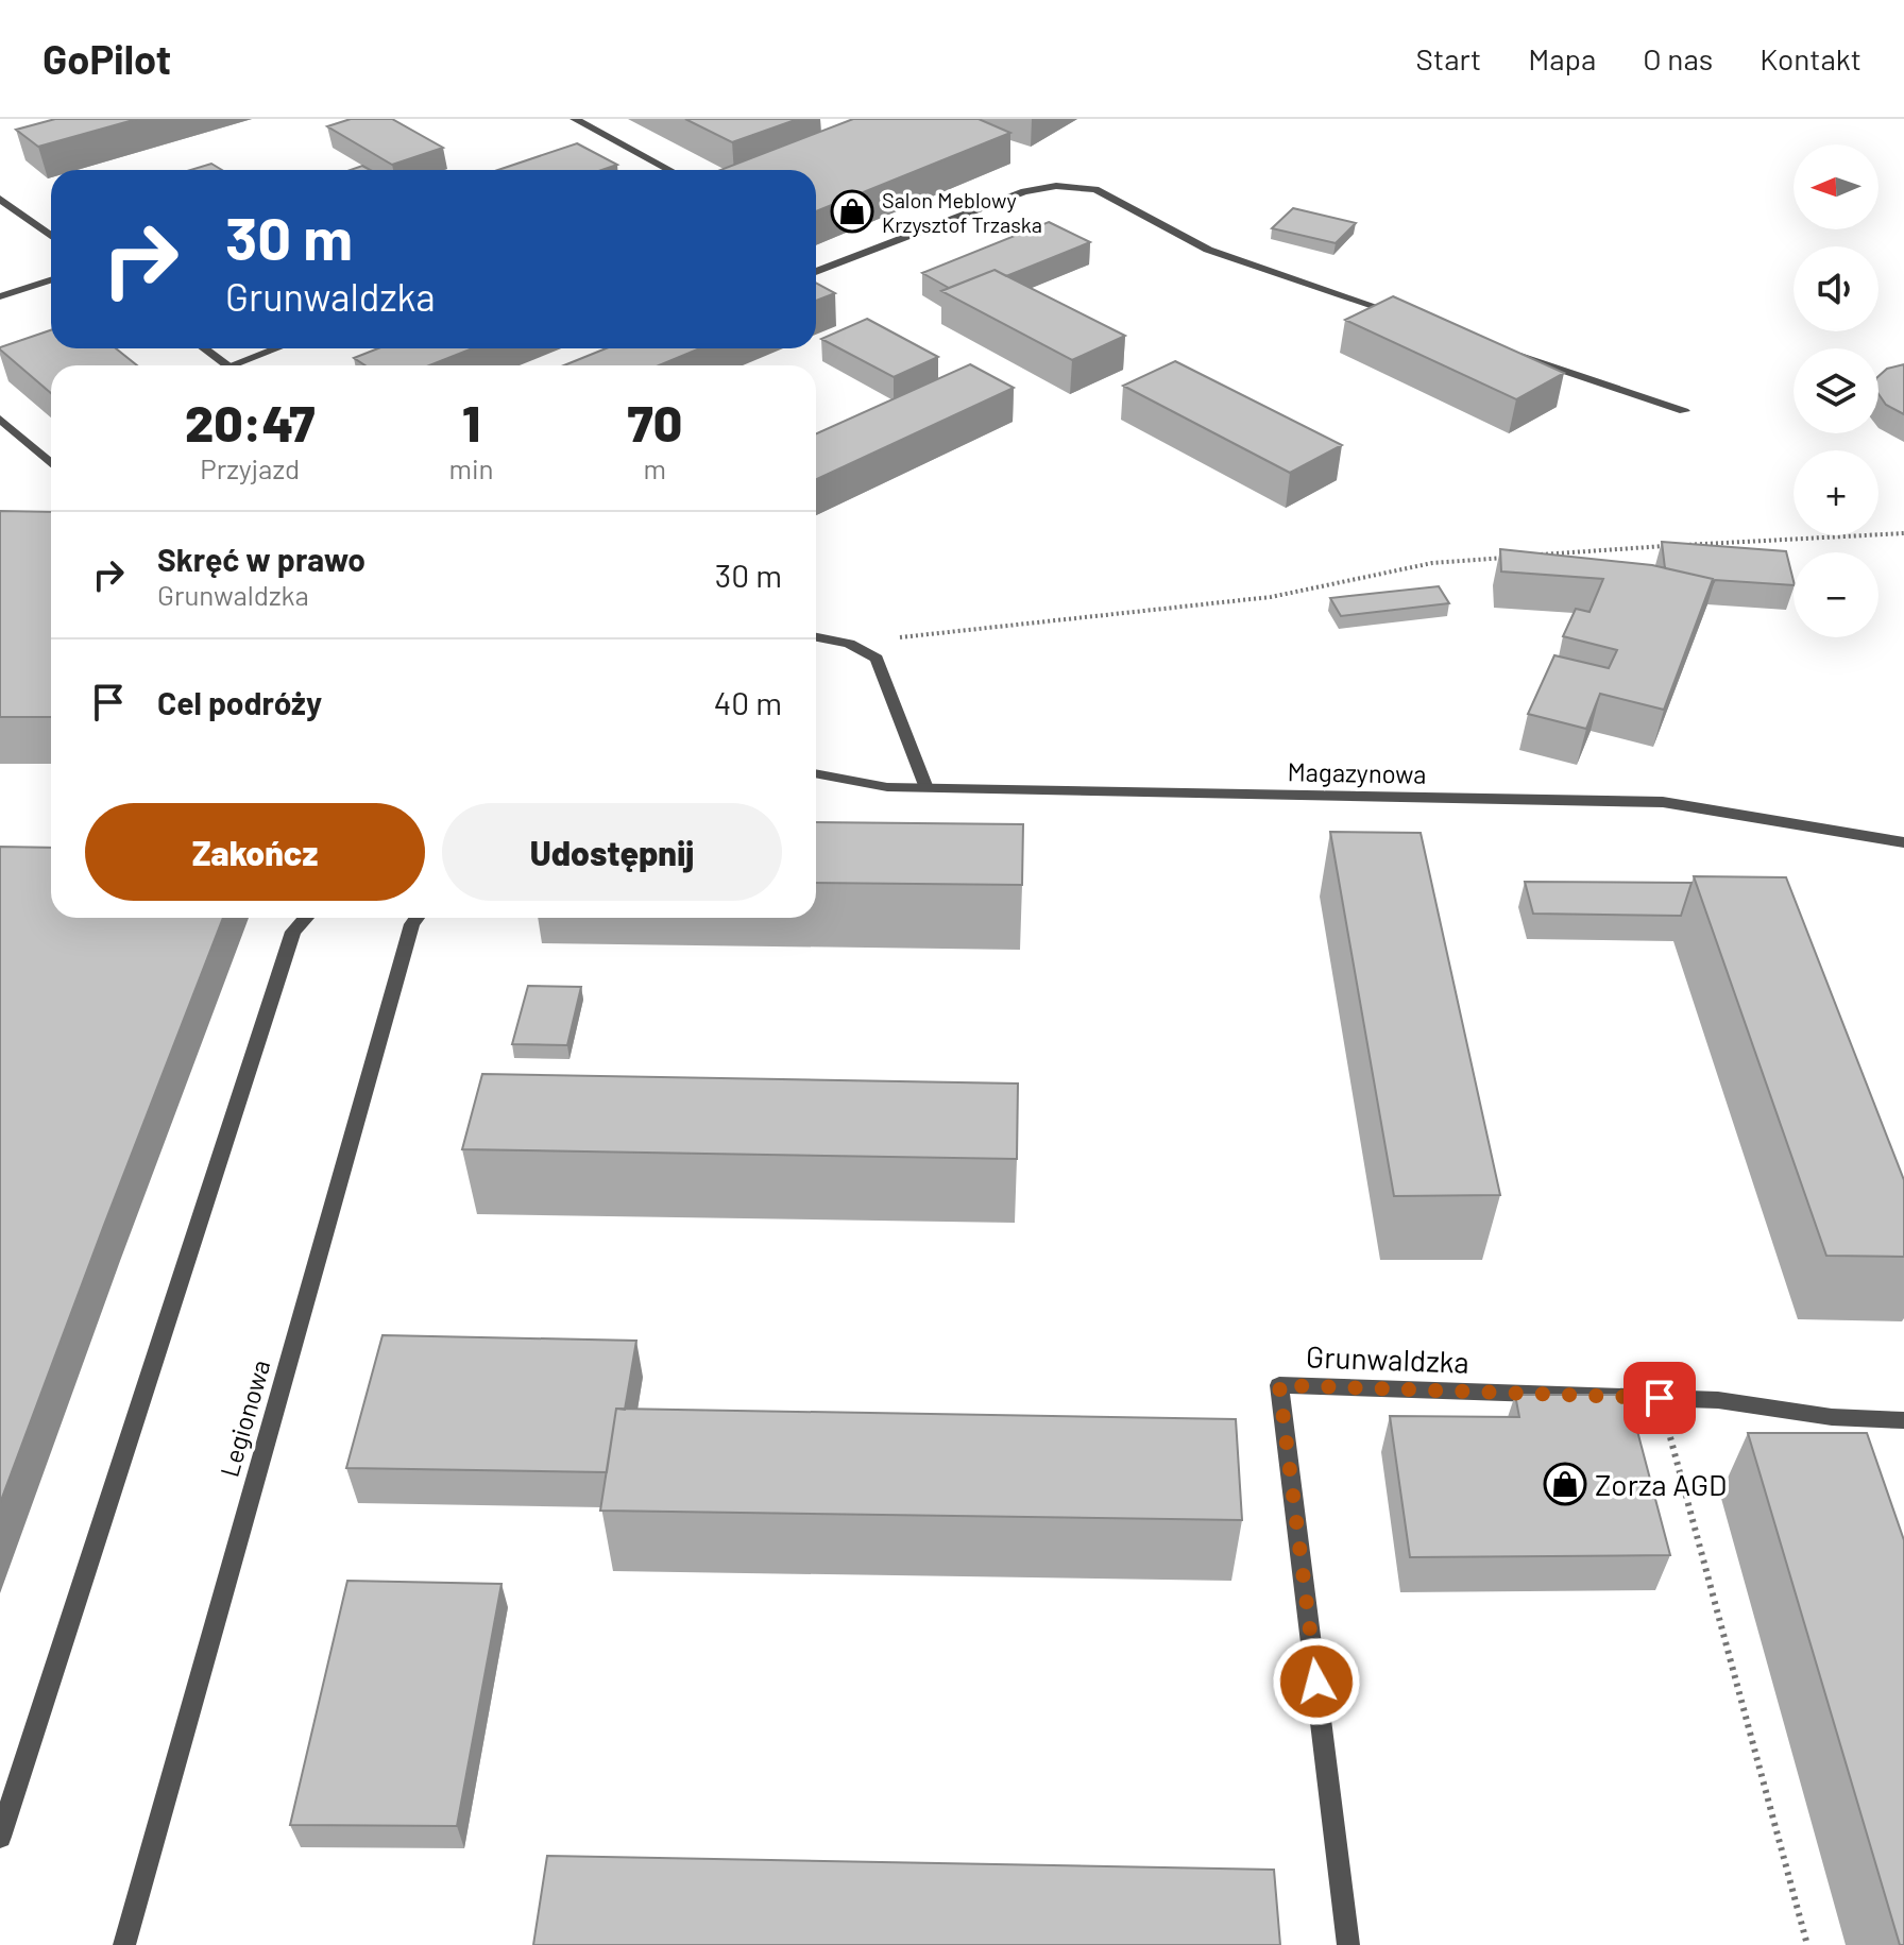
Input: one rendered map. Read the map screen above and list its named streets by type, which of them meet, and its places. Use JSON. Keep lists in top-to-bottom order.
{
  "streets": {
    "street": ["Magazynowa", "Grunwaldzka", "Legionowa"]
  },
  "places": {
    "shop": ["Salon Meblowy Krzysztof Trzaska", "Zorza AGD"]
  },
  "north": "left",
  "page": {
    "header": "GoPilot",
    "nav": [
      "Start",
      "Mapa",
      "O nas",
      "Kontakt"
    ],
    "map_buttons": ["+", "−"],
    "turn": ["30 m", "Grunwaldzka"],
    "eta": [
      "20:47",
      "Przyjazd",
      "1",
      "min",
      "70",
      "m"
    ],
    "list": [
      {
        "name": "Skręć w prawo",
        "note": "Grunwaldzka",
        "value": "30 m"
      },
      {
        "name": "Cel podróży",
        "value": "40 m"
      }
    ],
    "buttons": ["Zakończ", "Udostępnij"]
  }
}
